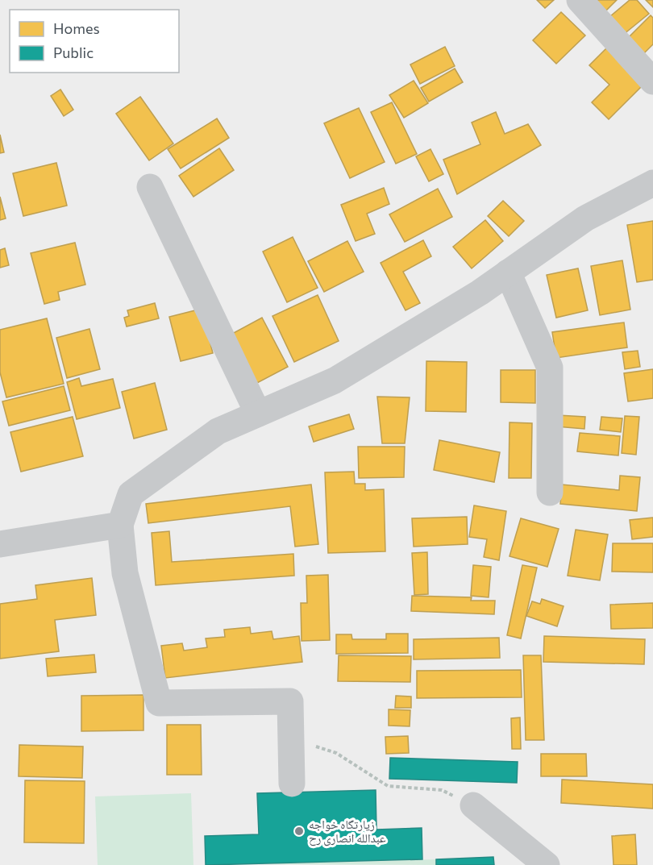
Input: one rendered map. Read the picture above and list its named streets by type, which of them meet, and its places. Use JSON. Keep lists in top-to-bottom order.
{
  "places": ["زیارتگاه خواجه عبدالله انصاری رح"],
  "legend": ["Homes", "Public"]
}
